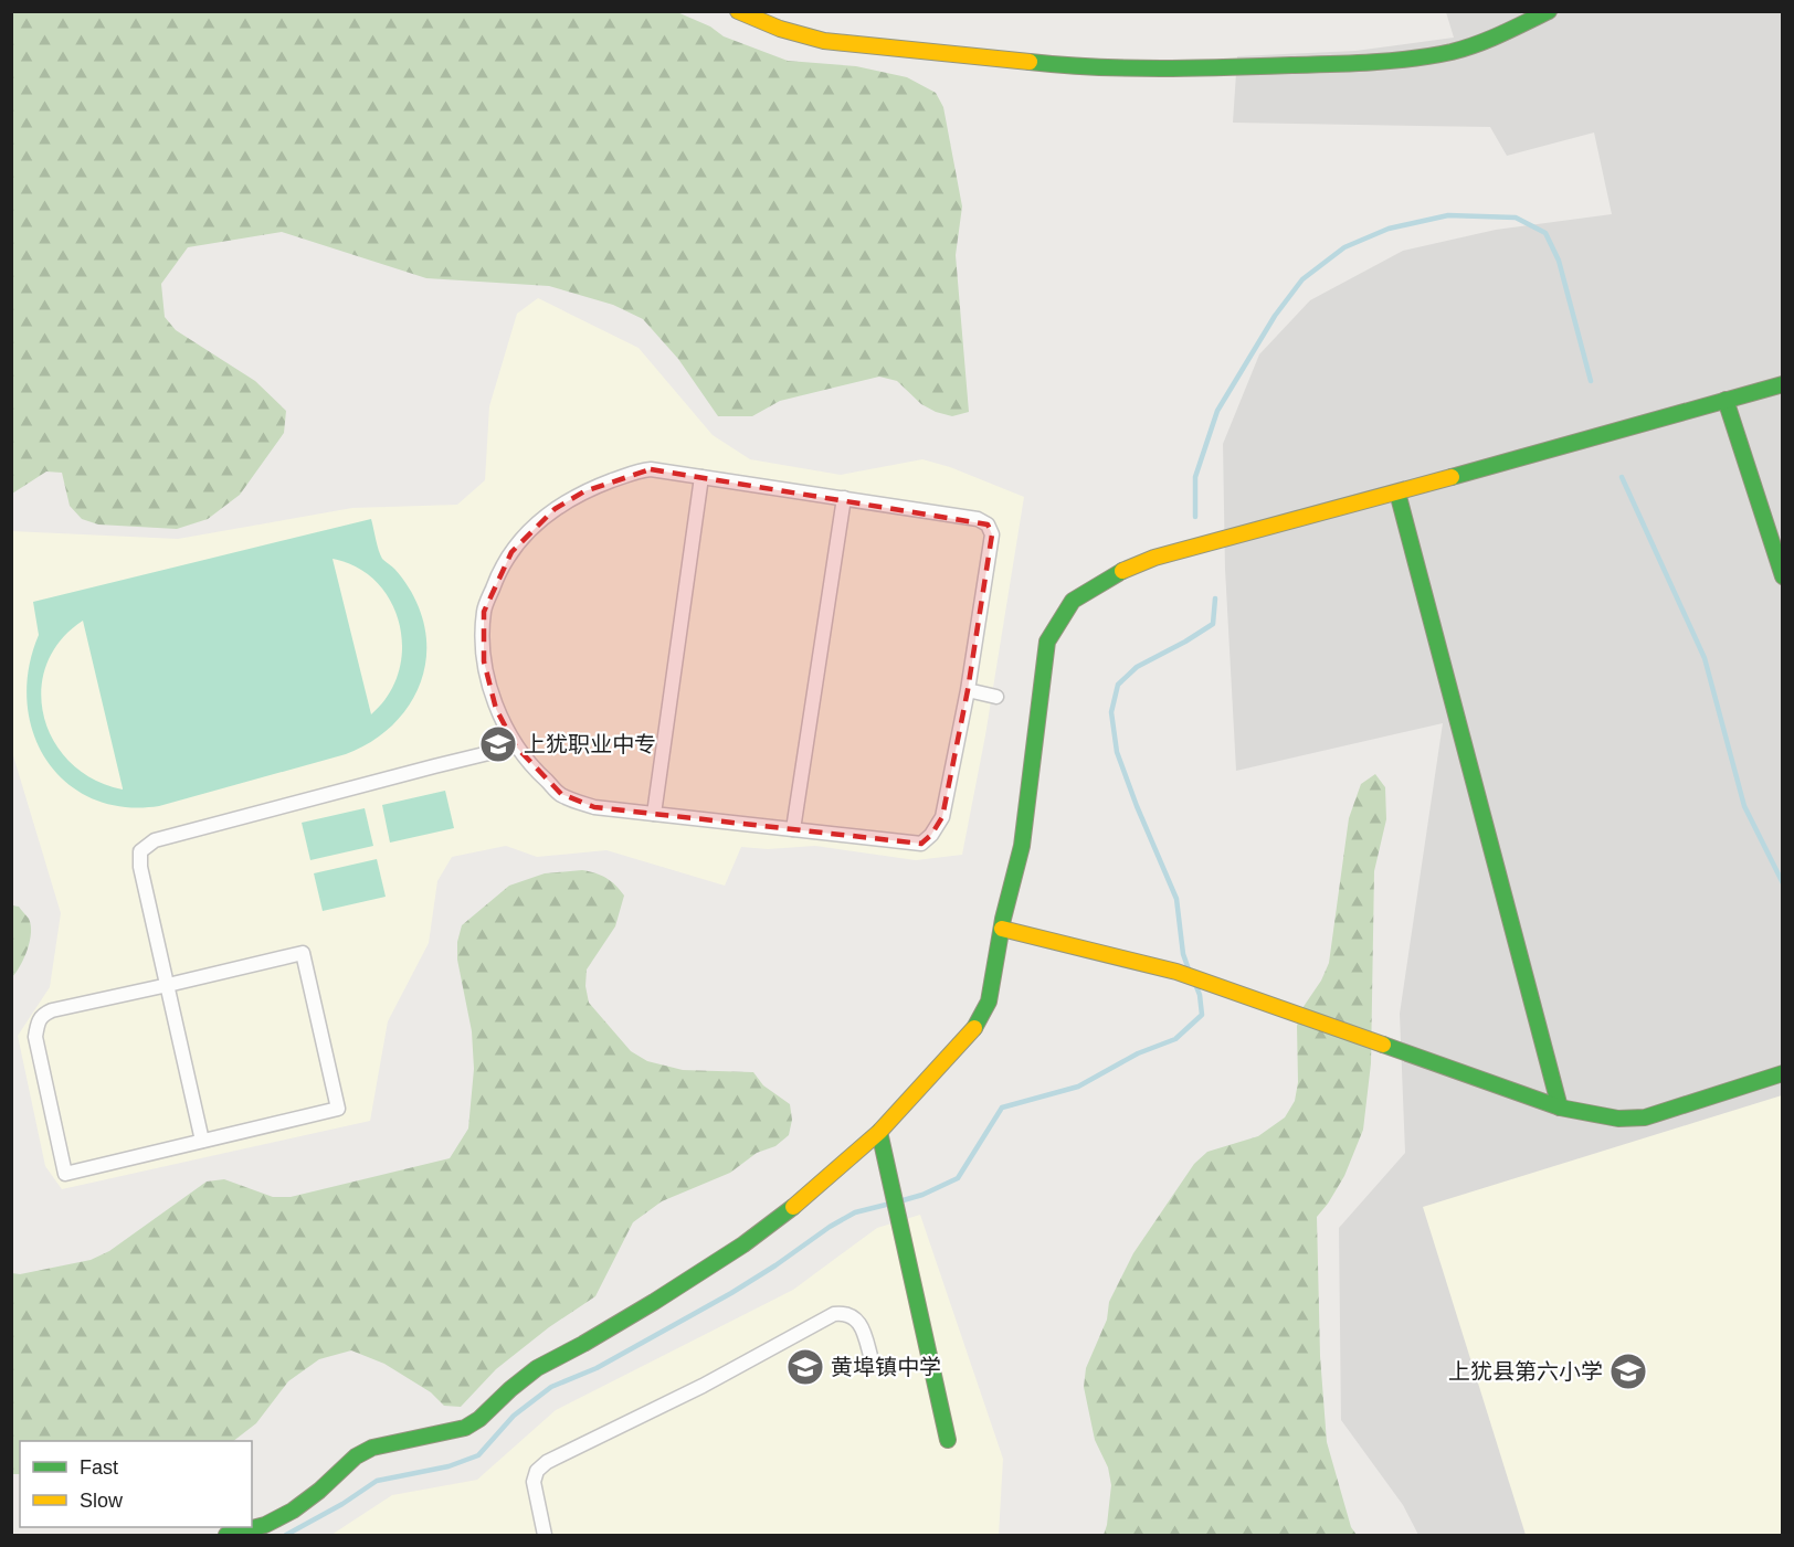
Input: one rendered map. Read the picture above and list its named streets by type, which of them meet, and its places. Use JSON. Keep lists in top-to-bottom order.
{
  "places": {
    "school or university": ["上犹职业中专", "黄埠镇中学", "上犹县第六小学"]
  },
  "legend": ["Fast", "Slow"]
}
